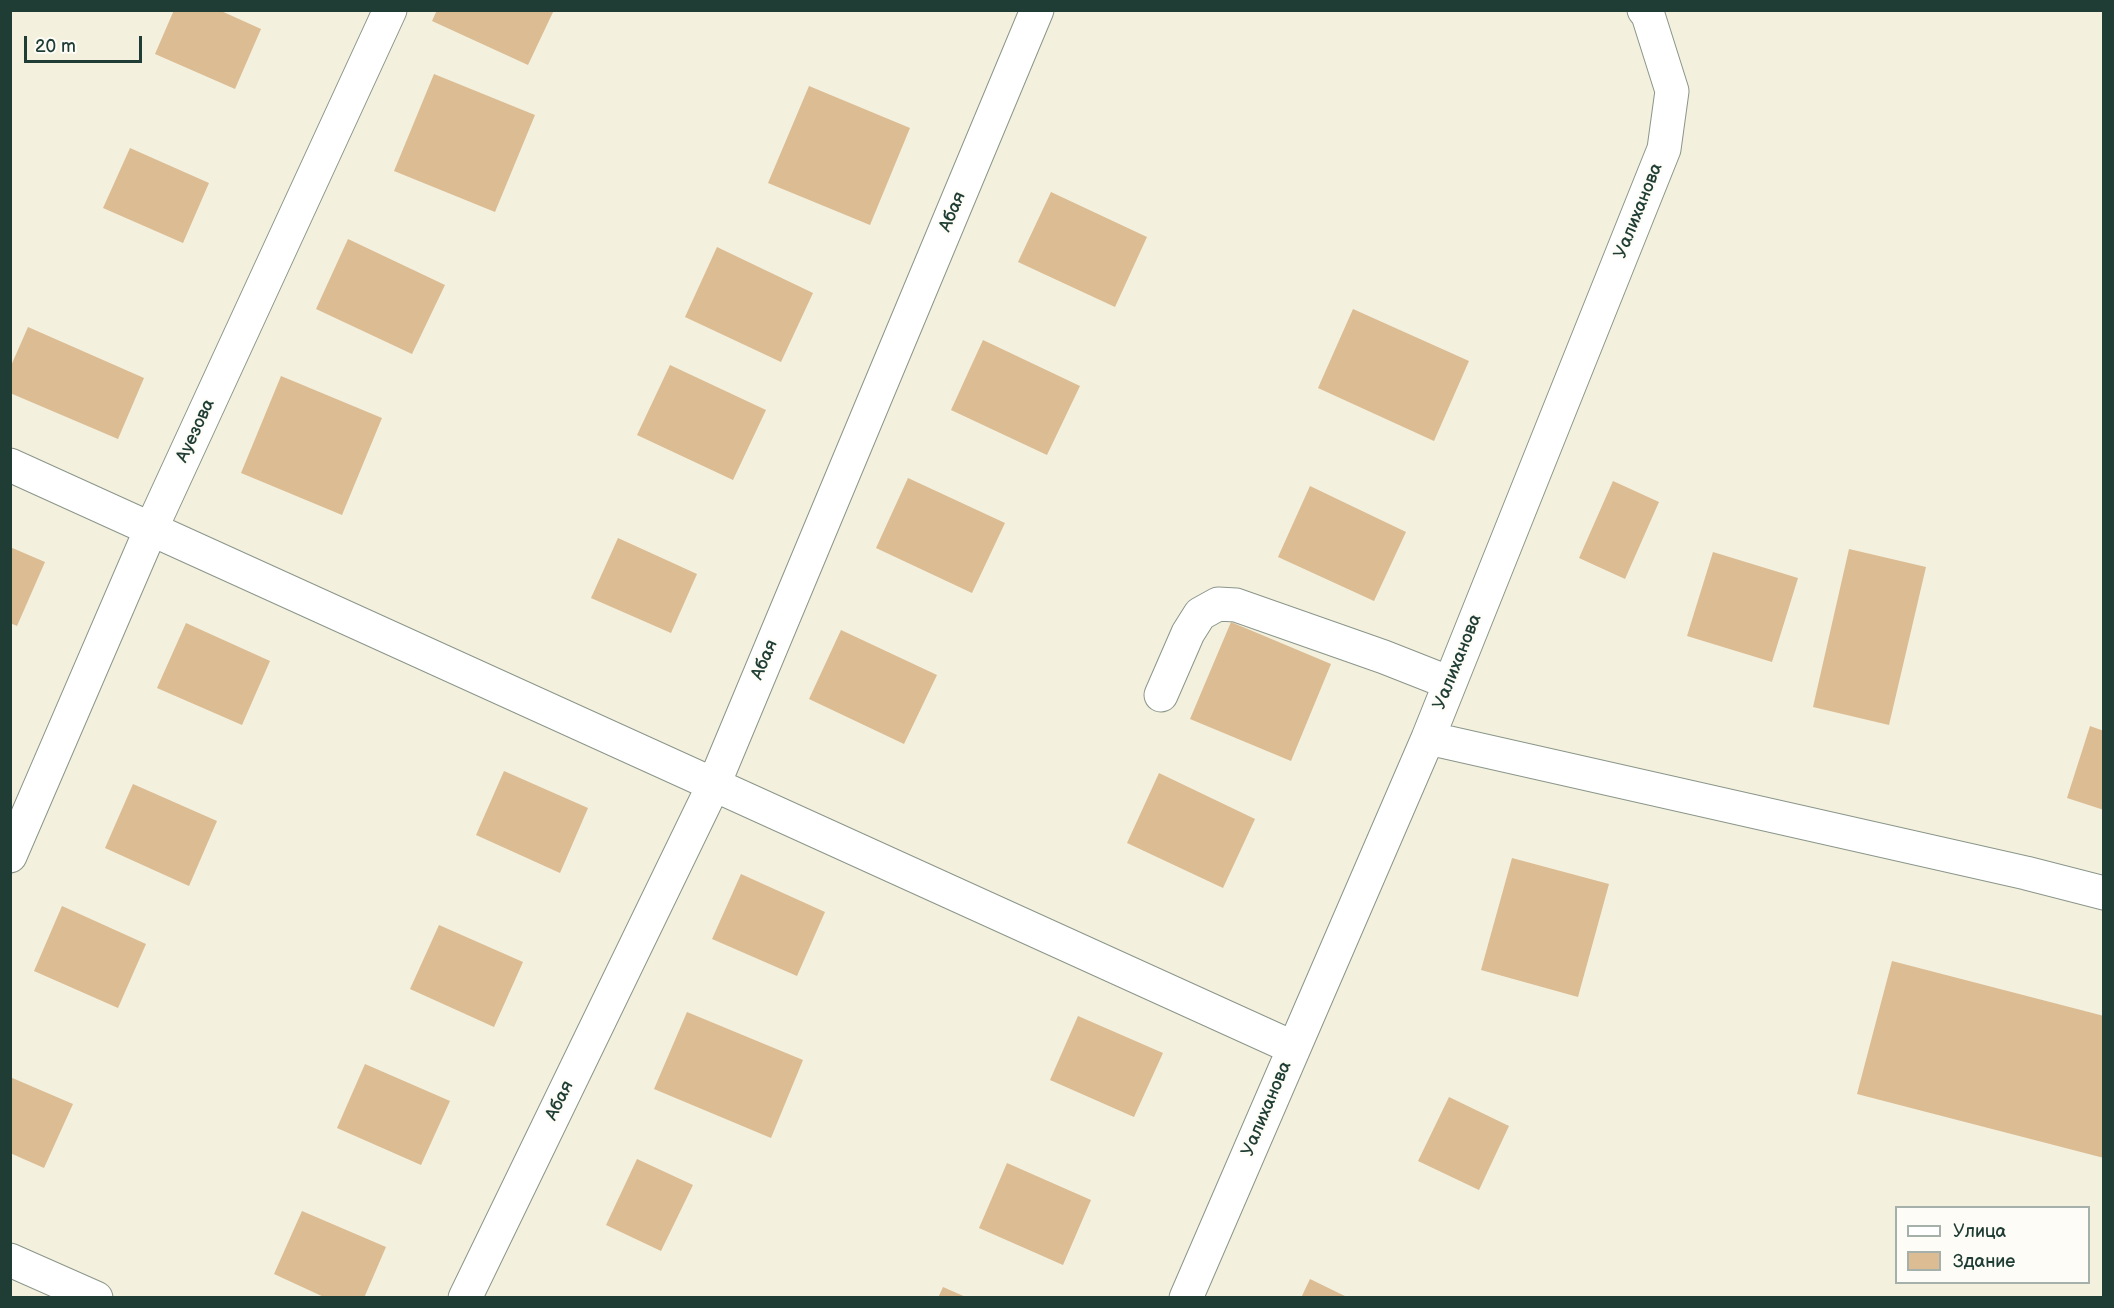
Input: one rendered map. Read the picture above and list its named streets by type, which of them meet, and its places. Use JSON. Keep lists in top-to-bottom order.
{
  "streets": {
    "street": ["Уалиханова", "Абая", "Ауезова"]
  },
  "legend": ["Улица", "Здание"],
  "scale_bar": "20 m"
}
